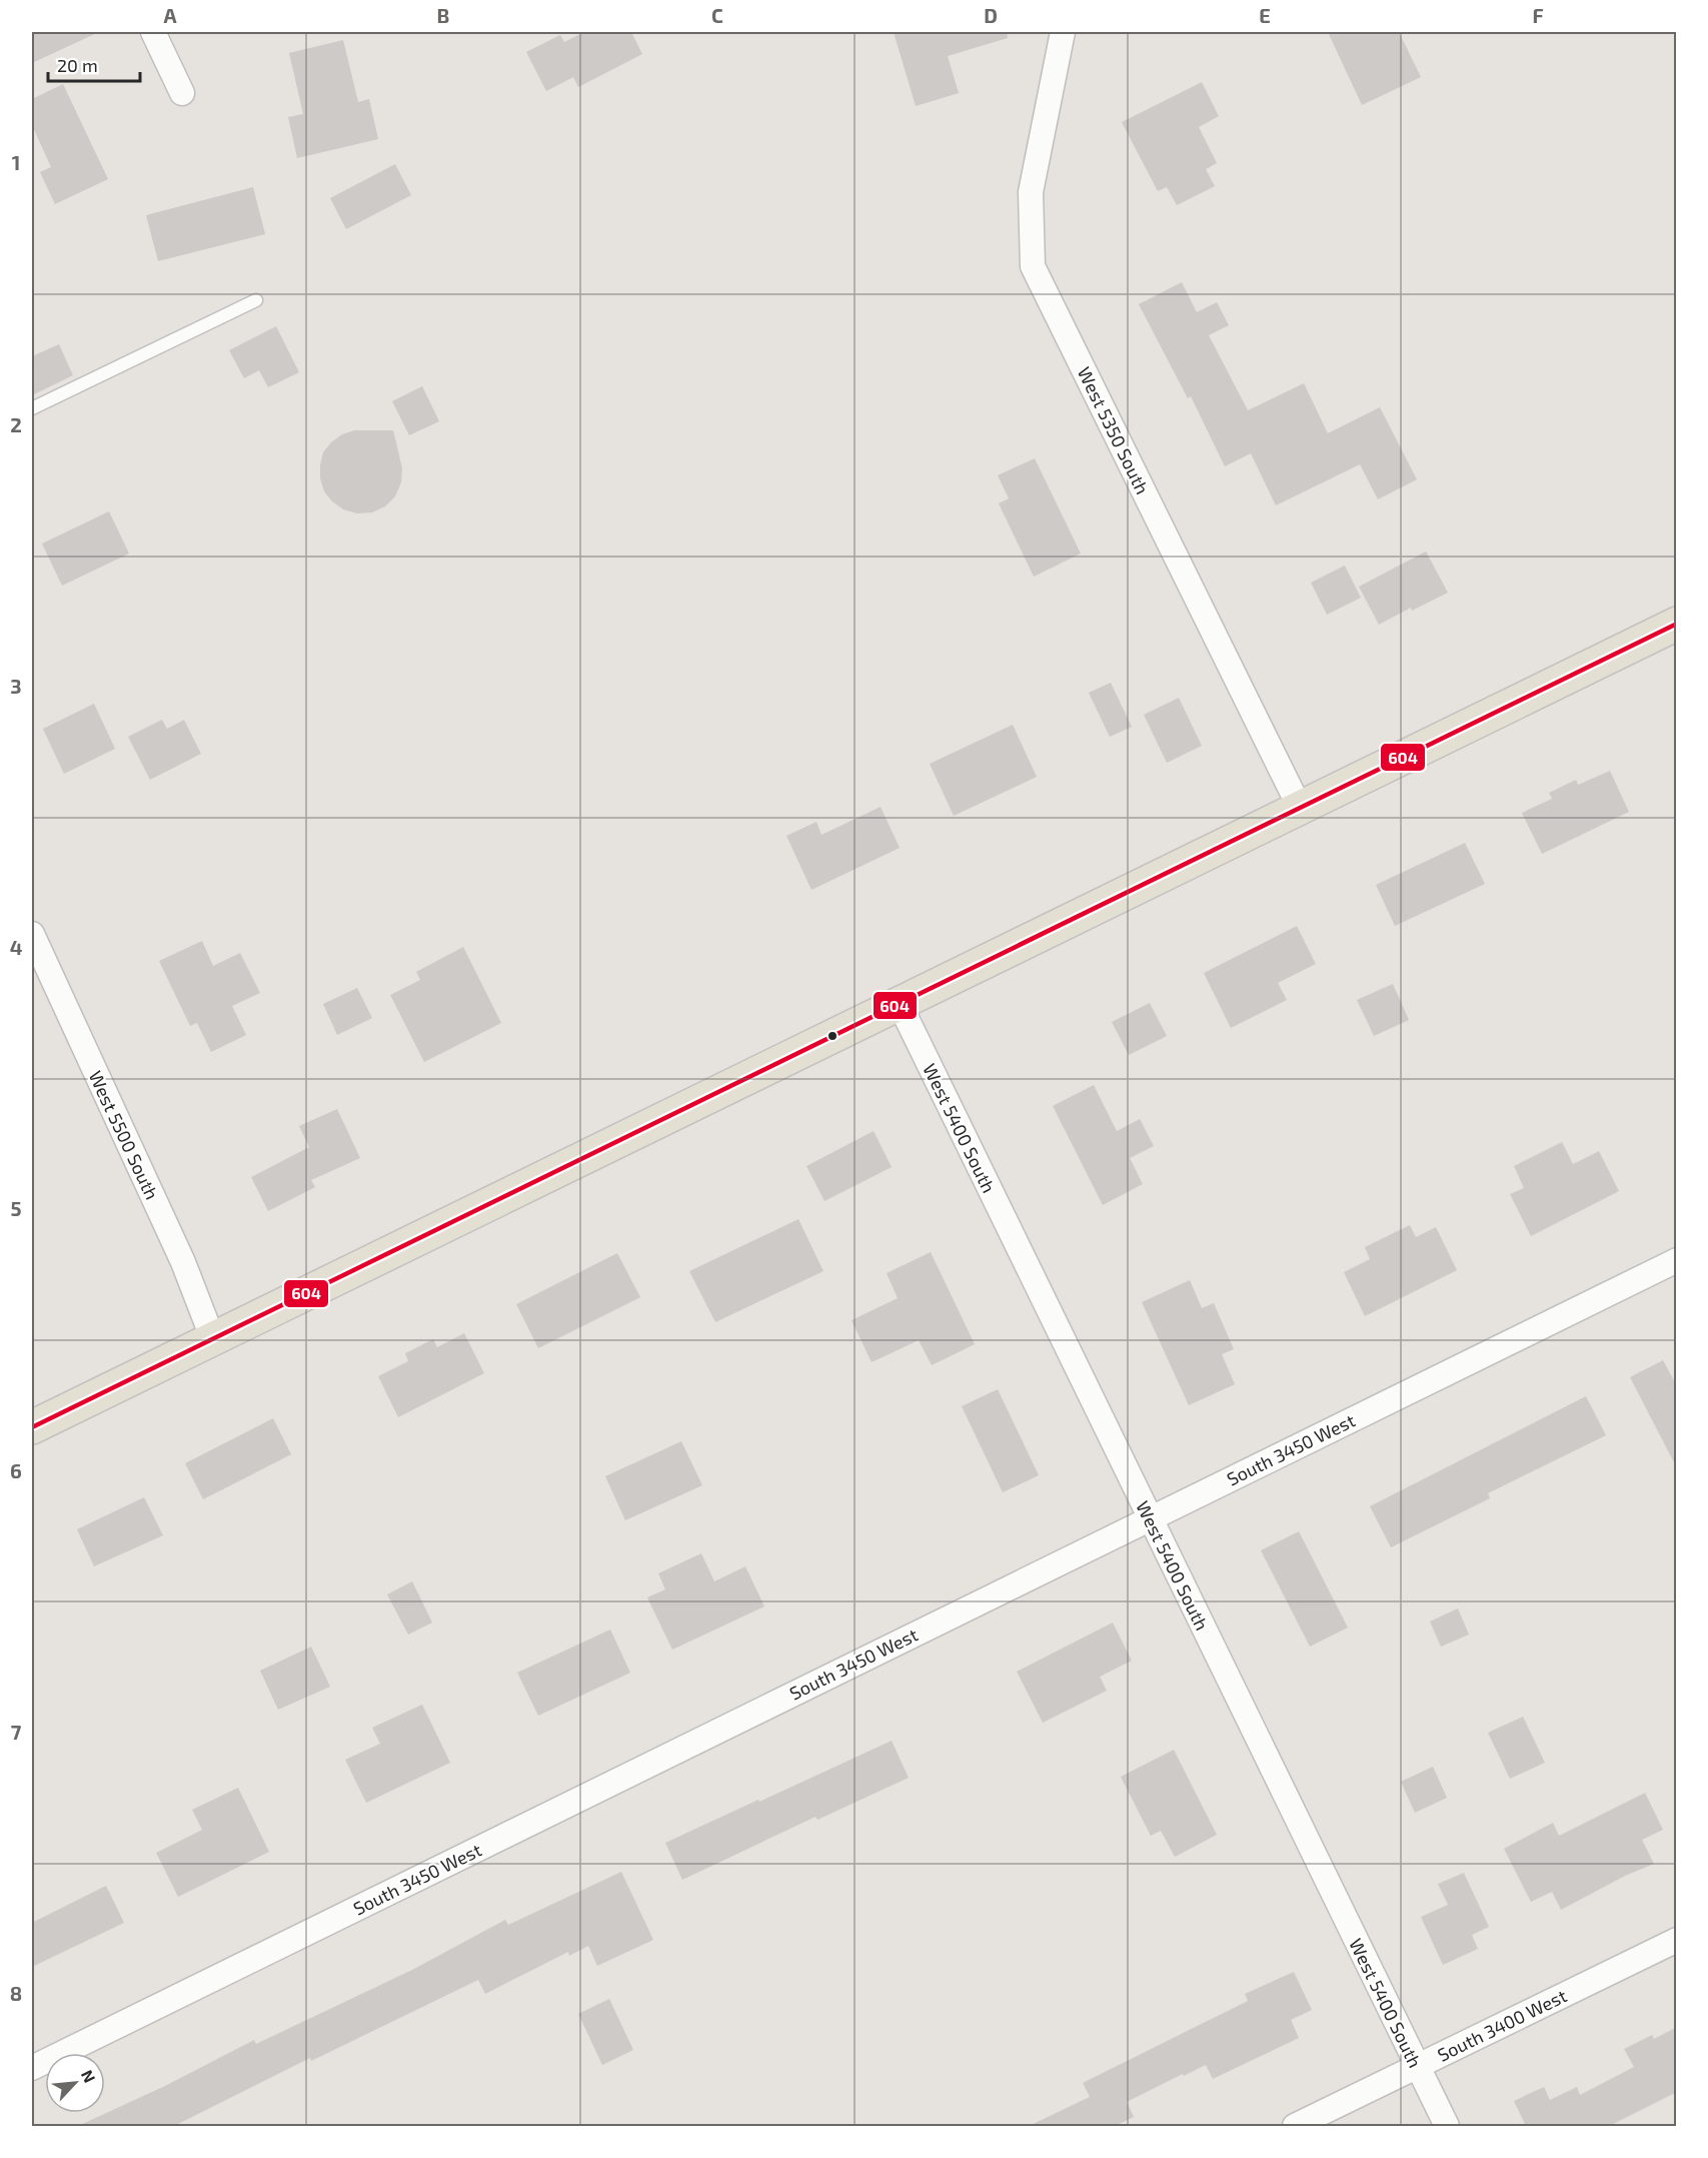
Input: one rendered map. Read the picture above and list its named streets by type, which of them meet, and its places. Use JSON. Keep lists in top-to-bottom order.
{
  "streets": {
    "street": [
      "West 5350 South",
      "West 5400 South",
      "West 5500 South",
      "South 3450 West",
      "South 3400 West"
    ]
  },
  "crossings": [
    ["West 5400 South", "South 3450 West"],
    ["West 5400 South", "South 3400 West"]
  ],
  "lines": ["transit line 604"],
  "scale_bar": "20 m",
  "north": "top right",
  "grid": {
    "columns": [
      "A",
      "B",
      "C",
      "D",
      "E",
      "F"
    ],
    "rows": [
      "1",
      "2",
      "3",
      "4",
      "5",
      "6",
      "7",
      "8"
    ]
  }
}
